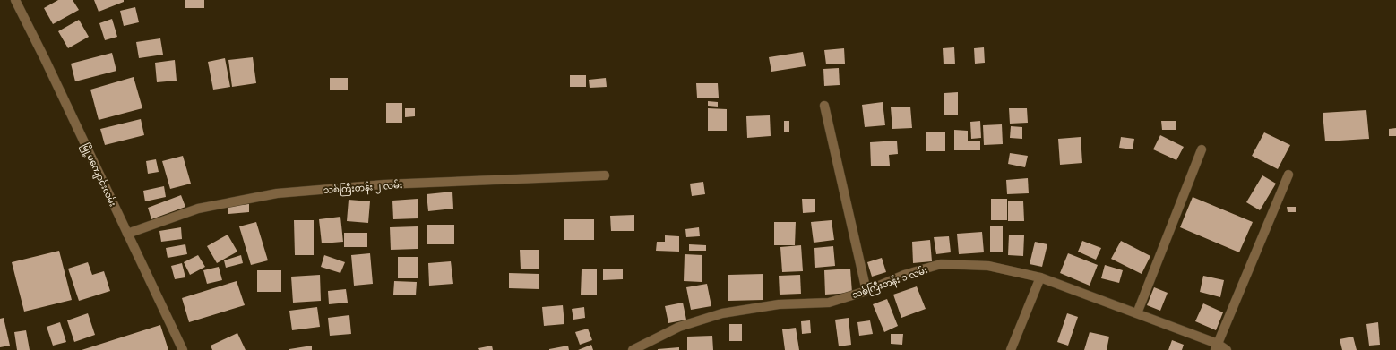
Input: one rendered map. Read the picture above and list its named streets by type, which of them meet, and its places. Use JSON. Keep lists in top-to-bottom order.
{
  "streets": {
    "street": ["မြို့မကျောင်းလမ်း", "သစ်ကြီးတန်း ၂ လမ်း", "သစ်ကြီးတန်း ၁ လမ်း"]
  },
  "crossings": [
    ["မြို့မကျောင်းလမ်း", "သစ်ကြီးတန်း ၂ လမ်း"]
  ]
}
